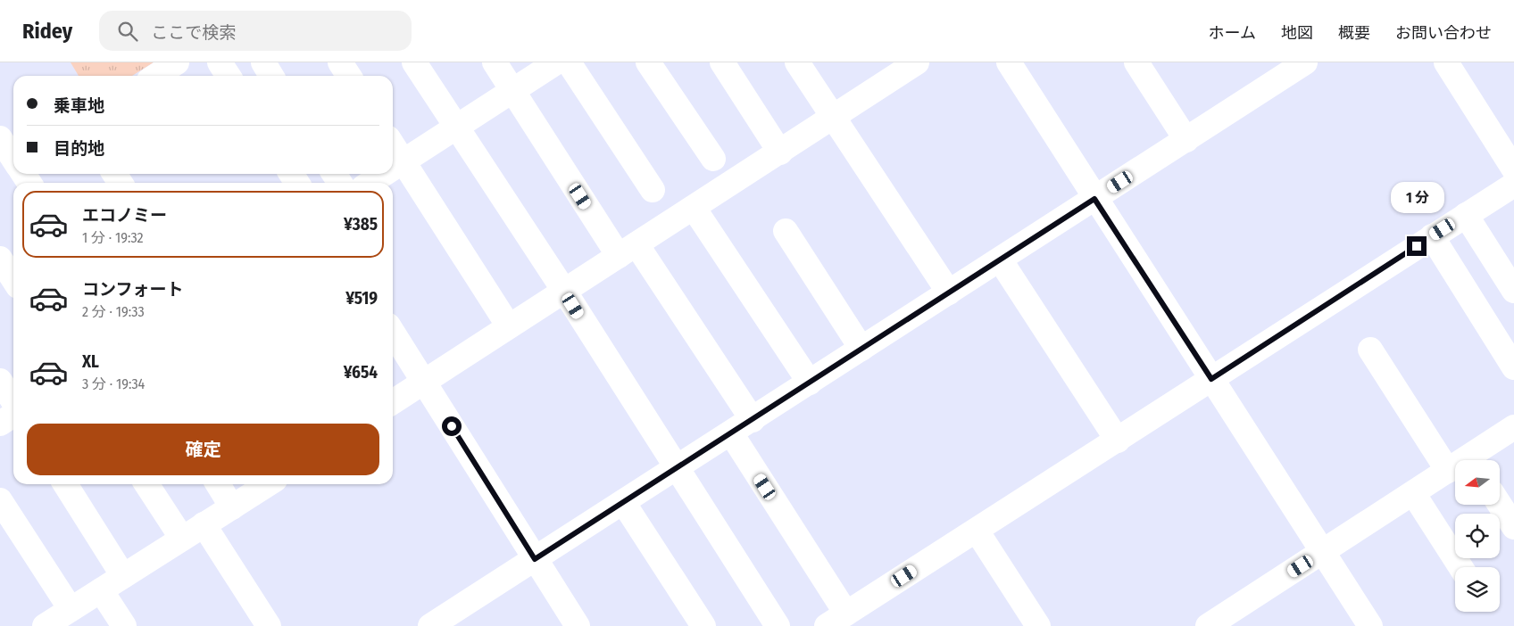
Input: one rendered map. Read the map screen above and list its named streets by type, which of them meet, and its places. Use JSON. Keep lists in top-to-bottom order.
{
  "north": "left",
  "page": {
    "header": "Ridey",
    "search": "ここで検索",
    "nav": [
      "ホーム",
      "地図",
      "概要",
      "お問い合わせ"
    ],
    "banner": ["乗車地", "目的地"],
    "bubble": "1 分",
    "list": [
      {
        "name": "エコノミー",
        "note": "1 分 · 19:32",
        "value": "¥385"
      },
      {
        "name": "コンフォート",
        "note": "2 分 · 19:33",
        "value": "¥519"
      },
      {
        "name": "XL",
        "note": "3 分 · 19:34",
        "value": "¥654"
      }
    ],
    "buttons": "確定"
  }
}
